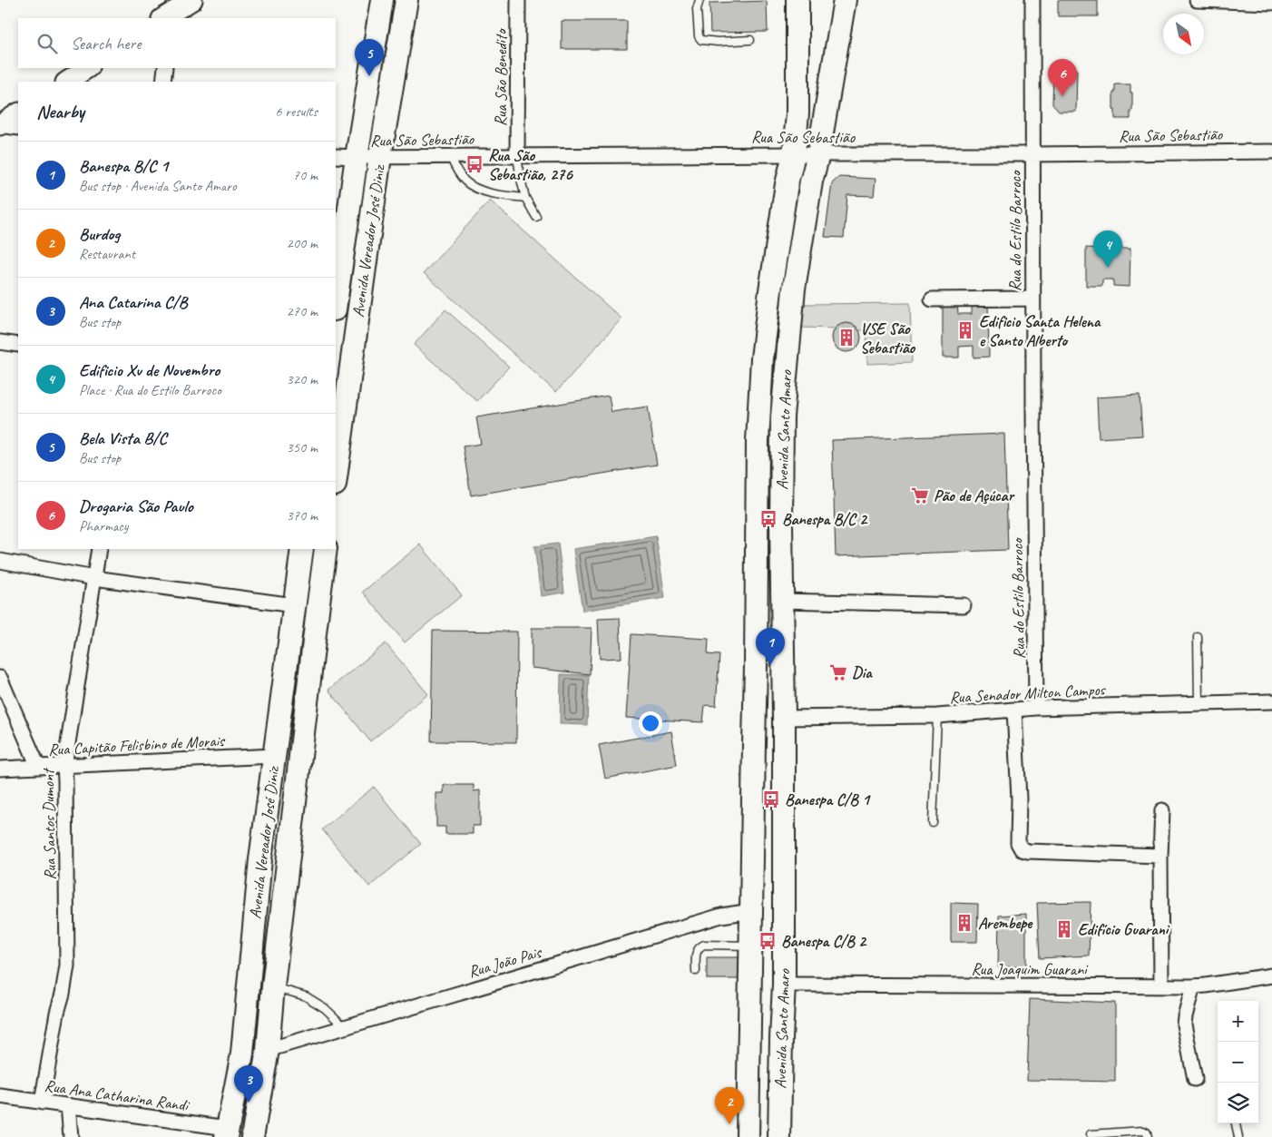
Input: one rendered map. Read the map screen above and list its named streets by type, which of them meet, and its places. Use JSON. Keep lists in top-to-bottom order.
{
  "streets": {
    "main road": ["Avenida Vereador José Diniz", "Avenida Santo Amaro"],
    "street": [
      "Rua São Benedito",
      "Rua São Sebastião",
      "Rua do Estilo Barroco",
      "Rua Senador Milton Campos",
      "Rua Capitão Felisbino de Morais",
      "Rua Santos Dumont",
      "Rua João Pais",
      "Rua Joaquim Guarani",
      "Rua Ana Catharina Randi"
    ]
  },
  "crossings": [
    ["Rua São Benedito", "Rua São Sebastião"],
    ["Rua São Sebastião", "Rua do Estilo Barroco"],
    ["Rua São Sebastião", "Avenida Vereador José Diniz"],
    ["Rua São Sebastião", "Avenida Santo Amaro"],
    ["Rua do Estilo Barroco", "Rua Senador Milton Campos"],
    ["Avenida Vereador José Diniz", "Rua Capitão Felisbino de Morais"],
    ["Avenida Vereador José Diniz", "Rua João Pais"],
    ["Avenida Vereador José Diniz", "Rua Ana Catharina Randi"],
    ["Avenida Santo Amaro", "Rua Senador Milton Campos"],
    ["Avenida Santo Amaro", "Rua João Pais"],
    ["Avenida Santo Amaro", "Rua Joaquim Guarani"],
    ["Rua Capitão Felisbino de Morais", "Rua Santos Dumont"],
    ["Rua Santos Dumont", "Rua Ana Catharina Randi"]
  ],
  "places": {
    "bus stop": [
      "Rua São Sebastião, 276",
      "Banespa B/C 2",
      "Banespa C/B 1",
      "Banespa C/B 2"
    ],
    "building": [
      "Edificio Santa Helena e Santo Alberto",
      "VSE São Sebastião",
      "Arembepe",
      "Edifício Guarani"
    ],
    "supermarket": ["Pão de Açúcar", "Dia"]
  },
  "north": "bottom right",
  "page": {
    "search": "Search here",
    "pins": [
      "5",
      "6",
      "4",
      "1",
      "3",
      "2"
    ],
    "heading": ["Nearby", "6 results"],
    "list": [
      {
        "mark": "1",
        "name": "Banespa B/C 1",
        "note": "Bus stop · Avenida Santo Amaro",
        "value": "70 m"
      },
      {
        "mark": "2",
        "name": "Burdog",
        "note": "Restaurant",
        "value": "200 m"
      },
      {
        "mark": "3",
        "name": "Ana Catarina C/B",
        "note": "Bus stop",
        "value": "270 m"
      },
      {
        "mark": "4",
        "name": "Edificio Xv de Novembro",
        "note": "Place · Rua do Estilo Barroco",
        "value": "320 m"
      },
      {
        "mark": "5",
        "name": "Bela Vista B/C",
        "note": "Bus stop",
        "value": "350 m"
      },
      {
        "mark": "6",
        "name": "Drogaria São Paulo",
        "note": "Pharmacy",
        "value": "370 m"
      }
    ],
    "map_buttons": ["+", "−"]
  }
}
